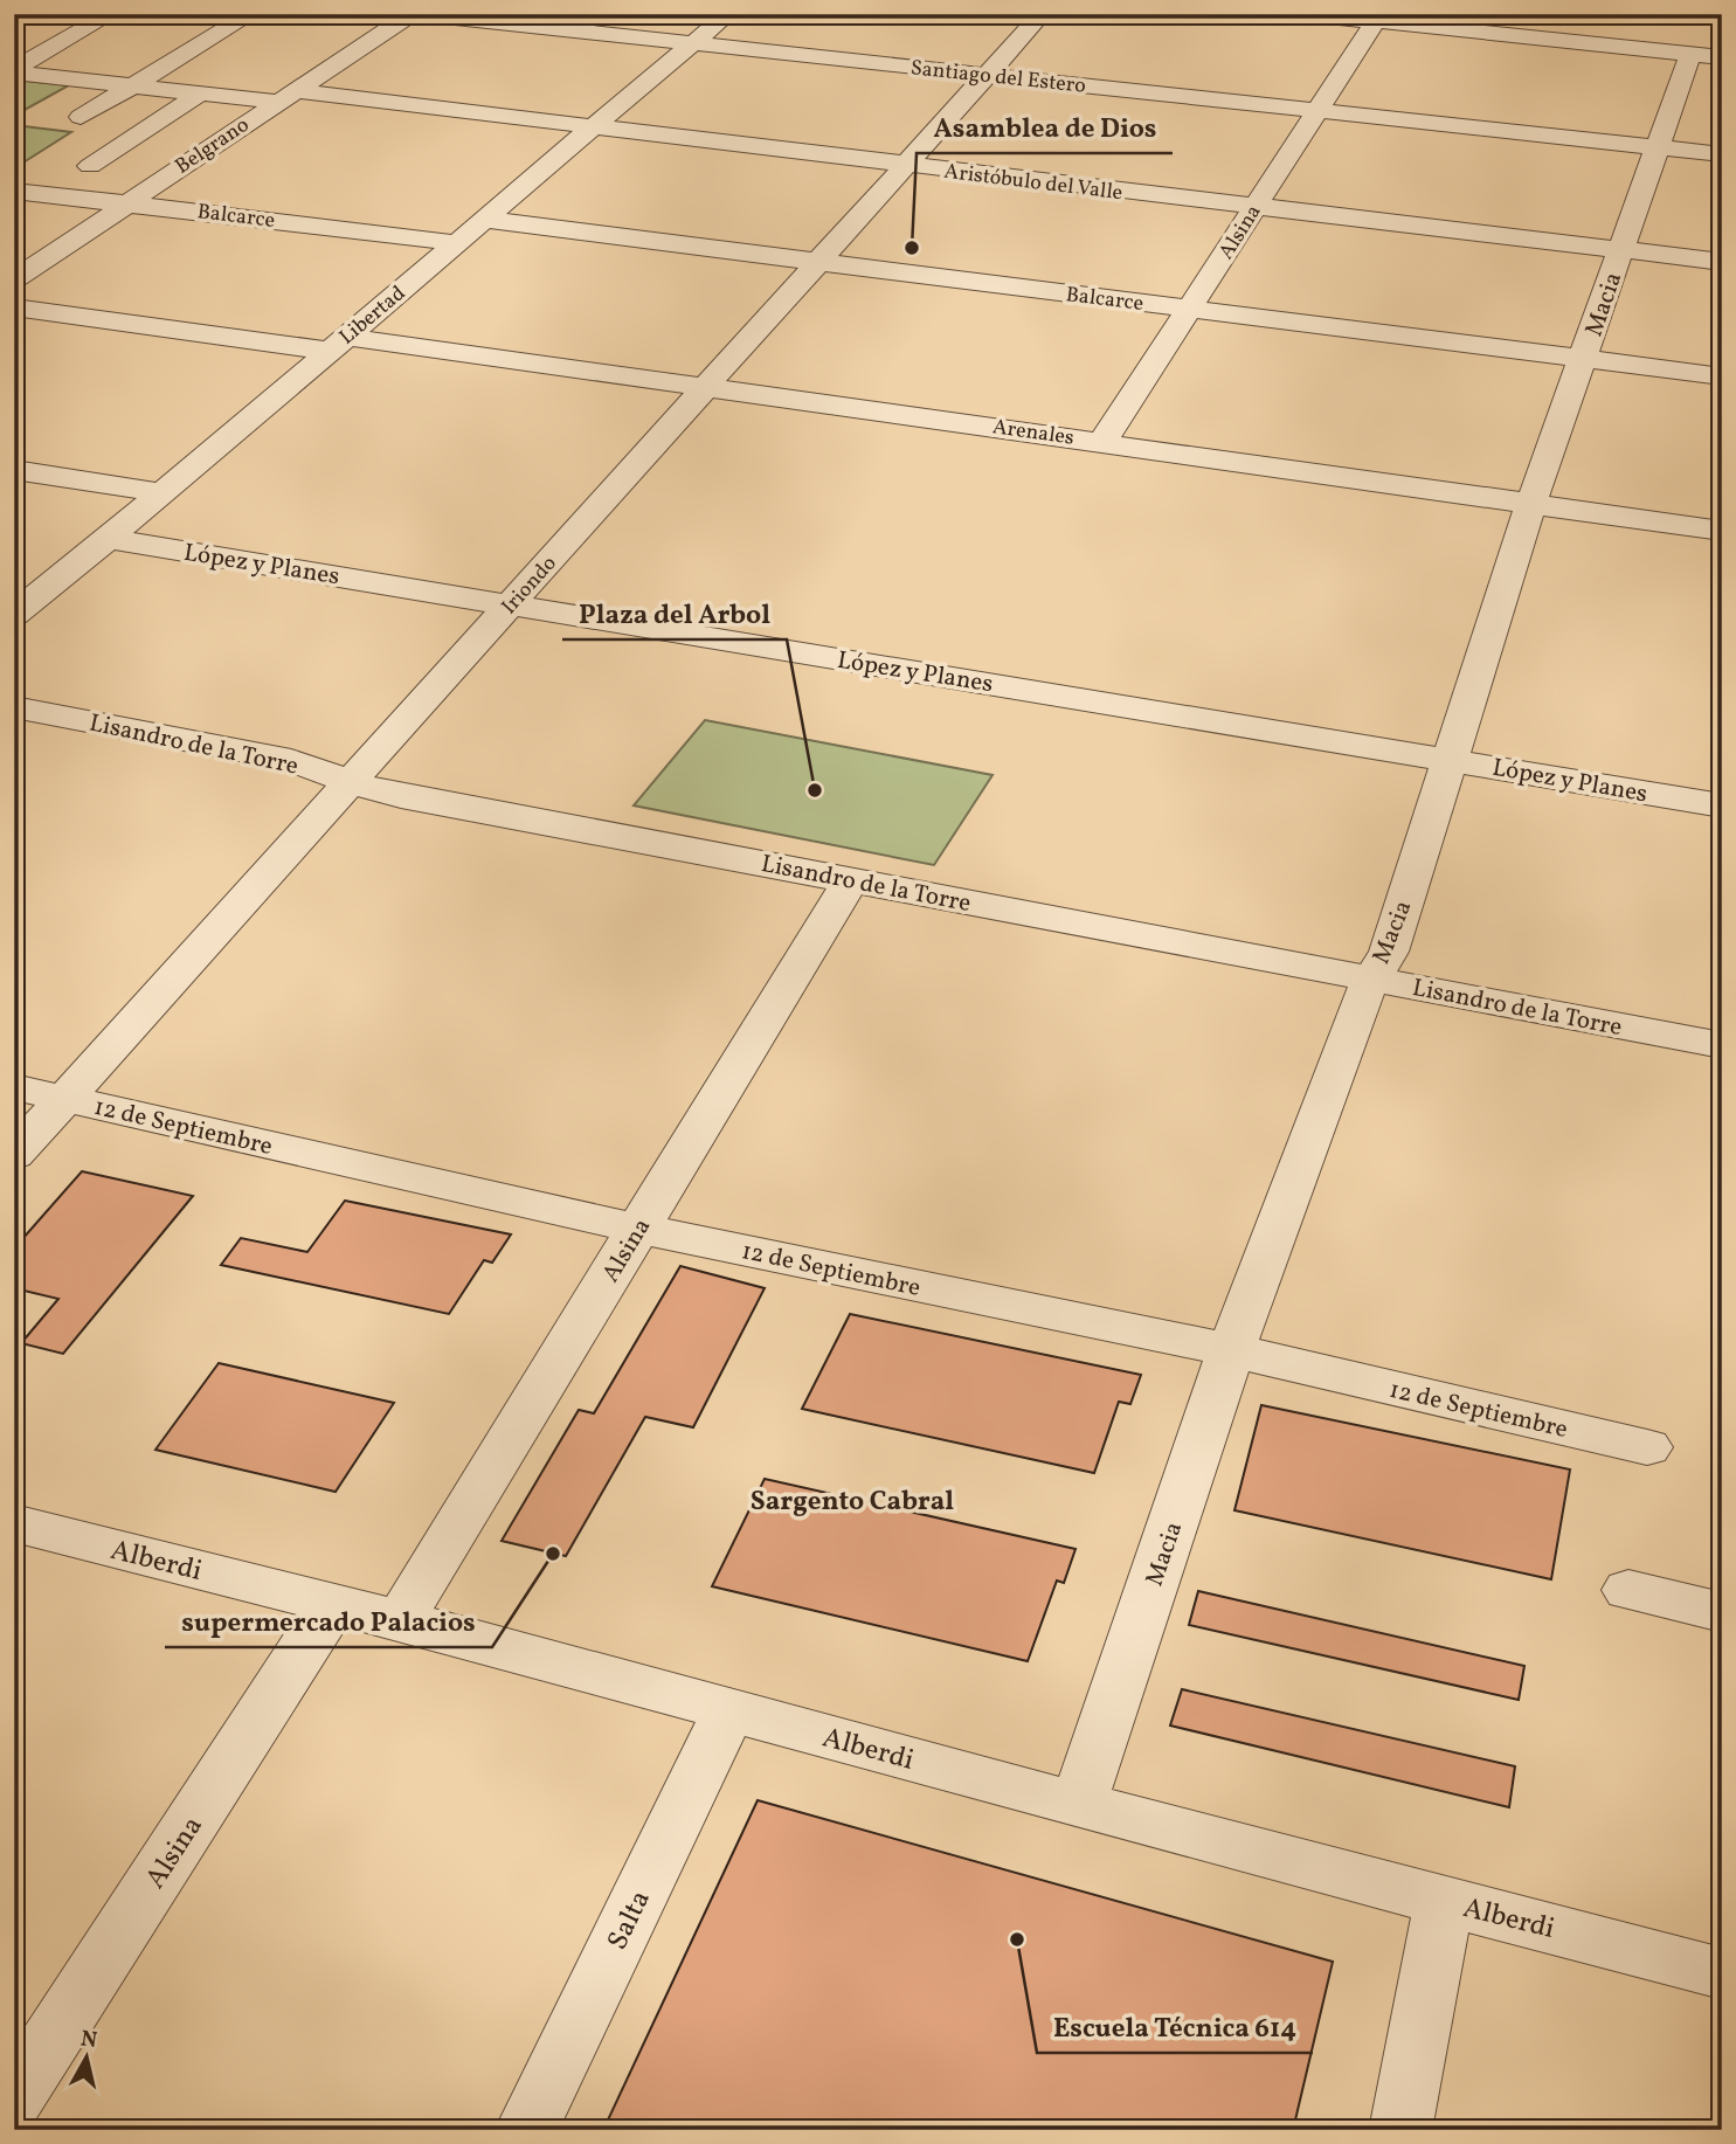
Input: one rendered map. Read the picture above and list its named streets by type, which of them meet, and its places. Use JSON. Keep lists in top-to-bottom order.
{
  "streets": {
    "street": [
      "Santiago del Estero",
      "Belgrano",
      "Aristóbulo del Valle",
      "Balcarce",
      "Alsina",
      "Macia",
      "Libertad",
      "Arenales",
      "López y Planes",
      "Iriondo",
      "Lisandro de la Torre",
      "12 de Septiembre",
      "Alberdi",
      "Salta"
    ]
  },
  "crossings": [
    ["Santiago del Estero", "Alsina"],
    ["Santiago del Estero", "Macia"],
    ["Santiago del Estero", "Libertad"],
    ["Santiago del Estero", "Iriondo"],
    ["Belgrano", "Aristóbulo del Valle"],
    ["Belgrano", "Balcarce"],
    ["Aristóbulo del Valle", "Alsina"],
    ["Aristóbulo del Valle", "Macia"],
    ["Aristóbulo del Valle", "Libertad"],
    ["Aristóbulo del Valle", "Iriondo"],
    ["Balcarce", "Alsina"],
    ["Balcarce", "Macia"],
    ["Balcarce", "Libertad"],
    ["Balcarce", "Iriondo"],
    ["Alsina", "Arenales"],
    ["Alsina", "Lisandro de la Torre"],
    ["Alsina", "12 de Septiembre"],
    ["Alsina", "Alberdi"],
    ["Macia", "Arenales"],
    ["Macia", "López y Planes"],
    ["Macia", "Lisandro de la Torre"],
    ["Macia", "12 de Septiembre"],
    ["Macia", "Alberdi"],
    ["Libertad", "Arenales"],
    ["Libertad", "López y Planes"],
    ["Arenales", "Iriondo"],
    ["López y Planes", "Iriondo"],
    ["Iriondo", "Lisandro de la Torre"],
    ["Iriondo", "12 de Septiembre"],
    ["Alberdi", "Salta"]
  ],
  "districts": ["Sargento Cabral"],
  "places": [
    "Asamblea de Dios",
    "Plaza del Arbol",
    "supermercado Palacios",
    "Escuela Técnica 614"
  ],
  "north": "top"
}
